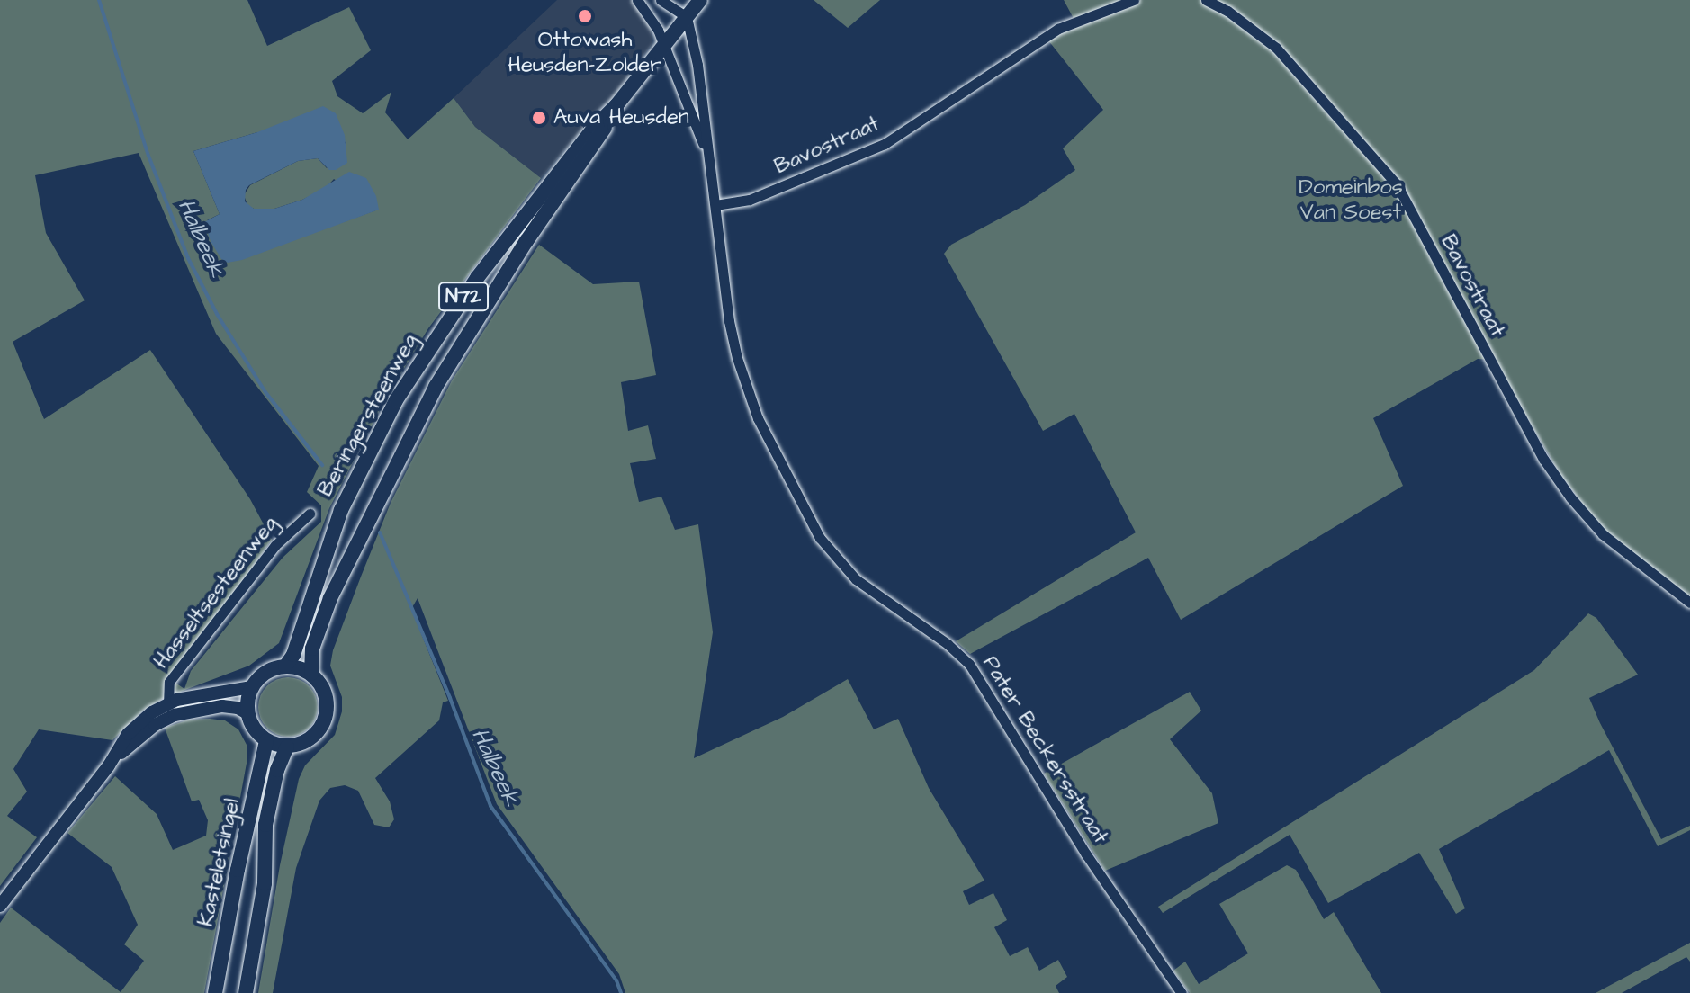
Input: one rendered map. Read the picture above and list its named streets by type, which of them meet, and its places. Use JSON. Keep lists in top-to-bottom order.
{
  "streets": {
    "main road": [
      "N72",
      "Beringersteenweg",
      "Hasseltsesteenweg",
      "Kasteletsingel"
    ],
    "street": ["Bavostraat", "Pater Beckersstraat"]
  },
  "crossings": [
    ["Bavostraat", "Pater Beckersstraat"],
    ["Beringersteenweg", "Hasseltsesteenweg"],
    ["Beringersteenweg", "Pater Beckersstraat"],
    ["Beringersteenweg", "Kasteletsingel"],
    ["Hasseltsesteenweg", "Kasteletsingel"]
  ],
  "water": ["Halbeek"],
  "parks": ["Domeinbos Van Soest"],
  "places": ["Ottowash Heusden-Zolder", "Auva Heusden"]
}
